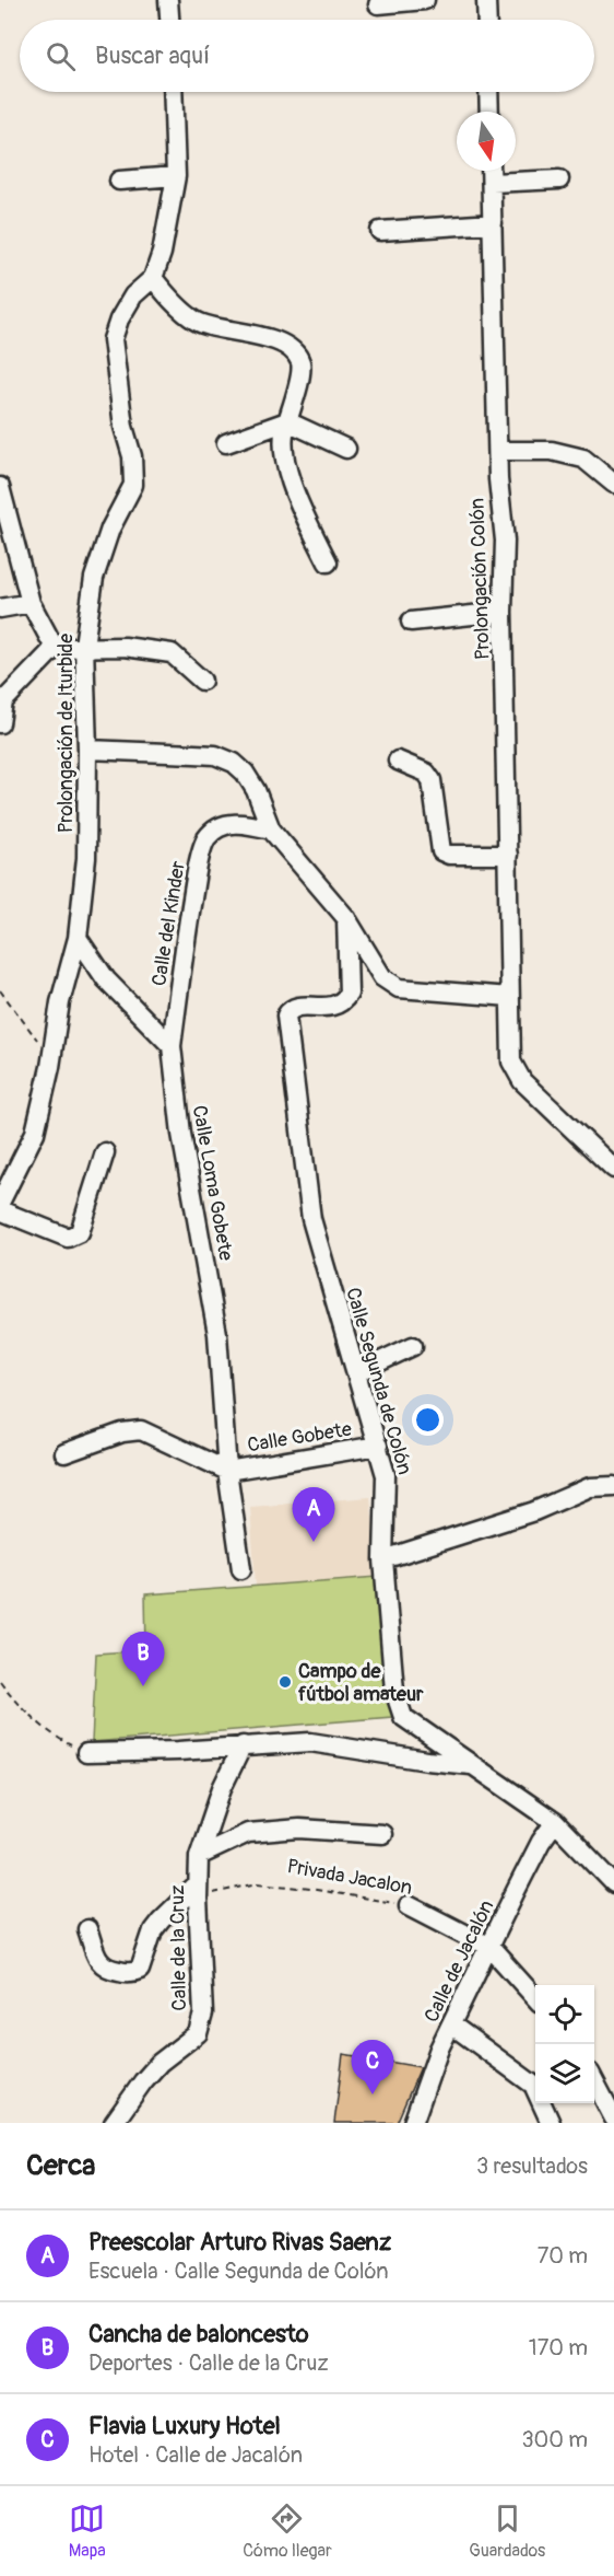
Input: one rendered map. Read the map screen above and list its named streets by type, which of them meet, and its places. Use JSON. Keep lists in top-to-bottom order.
{
  "streets": {
    "street": [
      "Prolongación Colón",
      "Prolongación de Iturbide",
      "Calle del Kinder",
      "Calle Loma Gobete",
      "Calle Segunda de Colón",
      "Calle Gobete",
      "Privada Jacalon",
      "Calle de la Cruz",
      "Calle de Jacalón"
    ]
  },
  "crossings": [
    ["Calle del Kinder", "Calle Loma Gobete"],
    ["Calle Loma Gobete", "Calle Gobete"],
    ["Calle Segunda de Colón", "Calle Gobete"],
    ["Calle Segunda de Colón", "Calle de Jacalón"],
    ["Privada Jacalon", "Calle de la Cruz"],
    ["Privada Jacalon", "Calle de Jacalón"]
  ],
  "places": ["Campo de fútbol amateur"],
  "north": "bottom",
  "page": {
    "search": "Buscar aquí",
    "pins": ["A", "B", "C"],
    "heading": ["Cerca", "3 resultados"],
    "list": [
      {
        "mark": "A",
        "name": "Preescolar Arturo Rivas Saenz",
        "note": "Escuela · Calle Segunda de Colón",
        "value": "70 m"
      },
      {
        "mark": "B",
        "name": "Cancha de baloncesto",
        "note": "Deportes · Calle de la Cruz",
        "value": "170 m"
      },
      {
        "mark": "C",
        "name": "Flavia Luxury Hotel",
        "note": "Hotel · Calle de Jacalón",
        "value": "300 m"
      }
    ],
    "nav": ["Mapa", "Cómo llegar", "Guardados"]
  }
}
